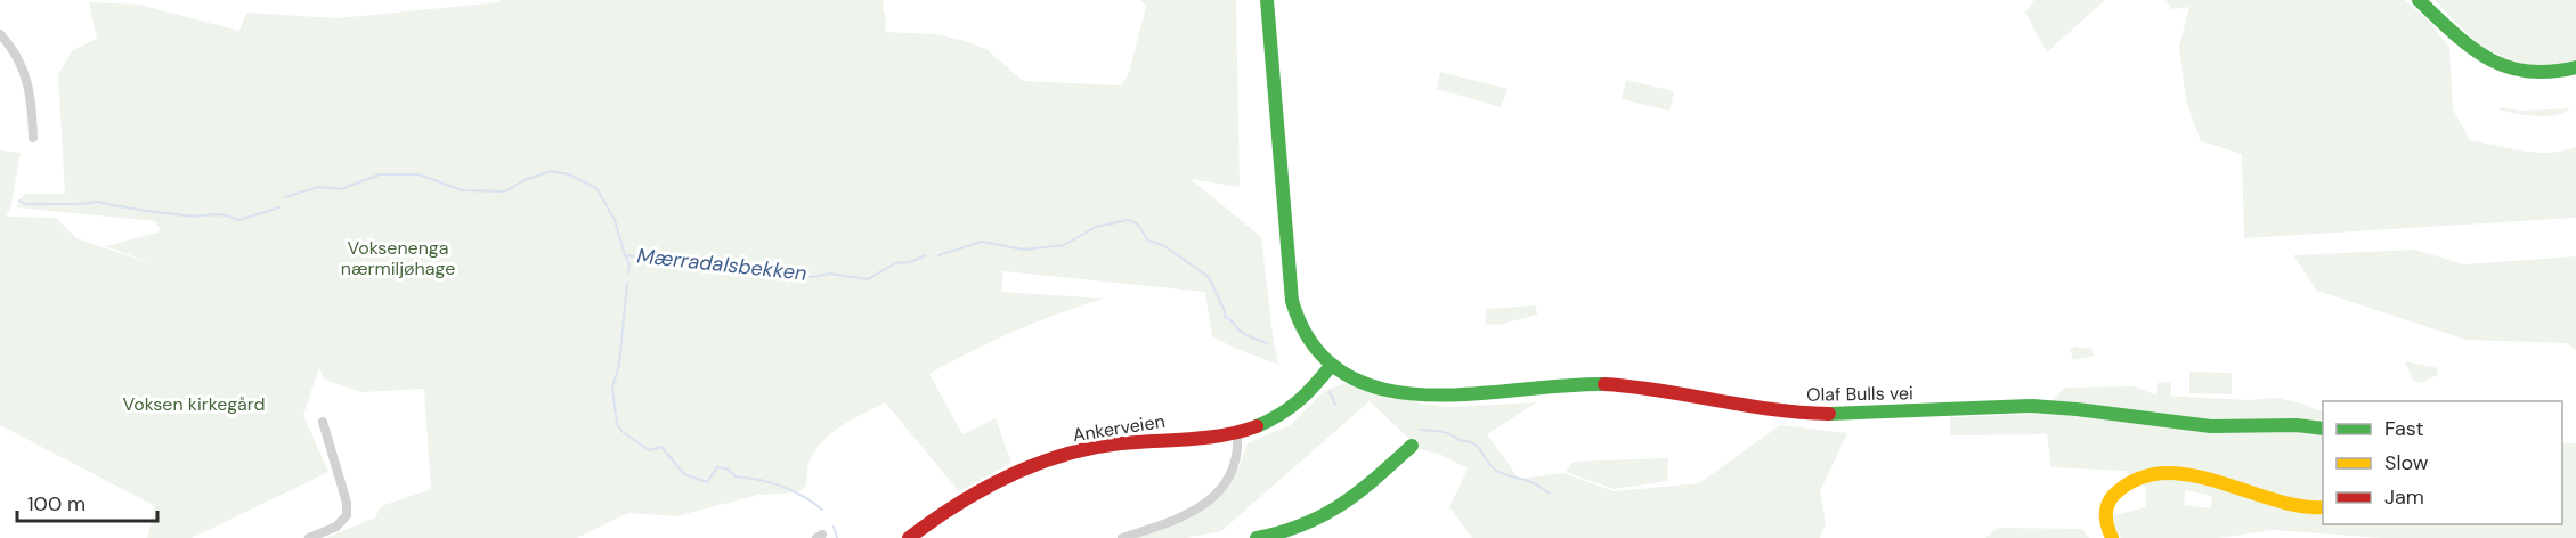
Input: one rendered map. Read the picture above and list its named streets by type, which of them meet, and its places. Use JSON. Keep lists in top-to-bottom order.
{
  "streets": {
    "street": ["Olaf Bulls vei", "Ankerveien"]
  },
  "crossings": [
    ["Olaf Bulls vei", "Ankerveien"]
  ],
  "water": ["Mærradalsbekken"],
  "parks": ["Voksenenga nærmiljøhage", "Voksen kirkegård"],
  "legend": ["Fast", "Slow", "Jam"],
  "scale_bar": "100 m"
}
